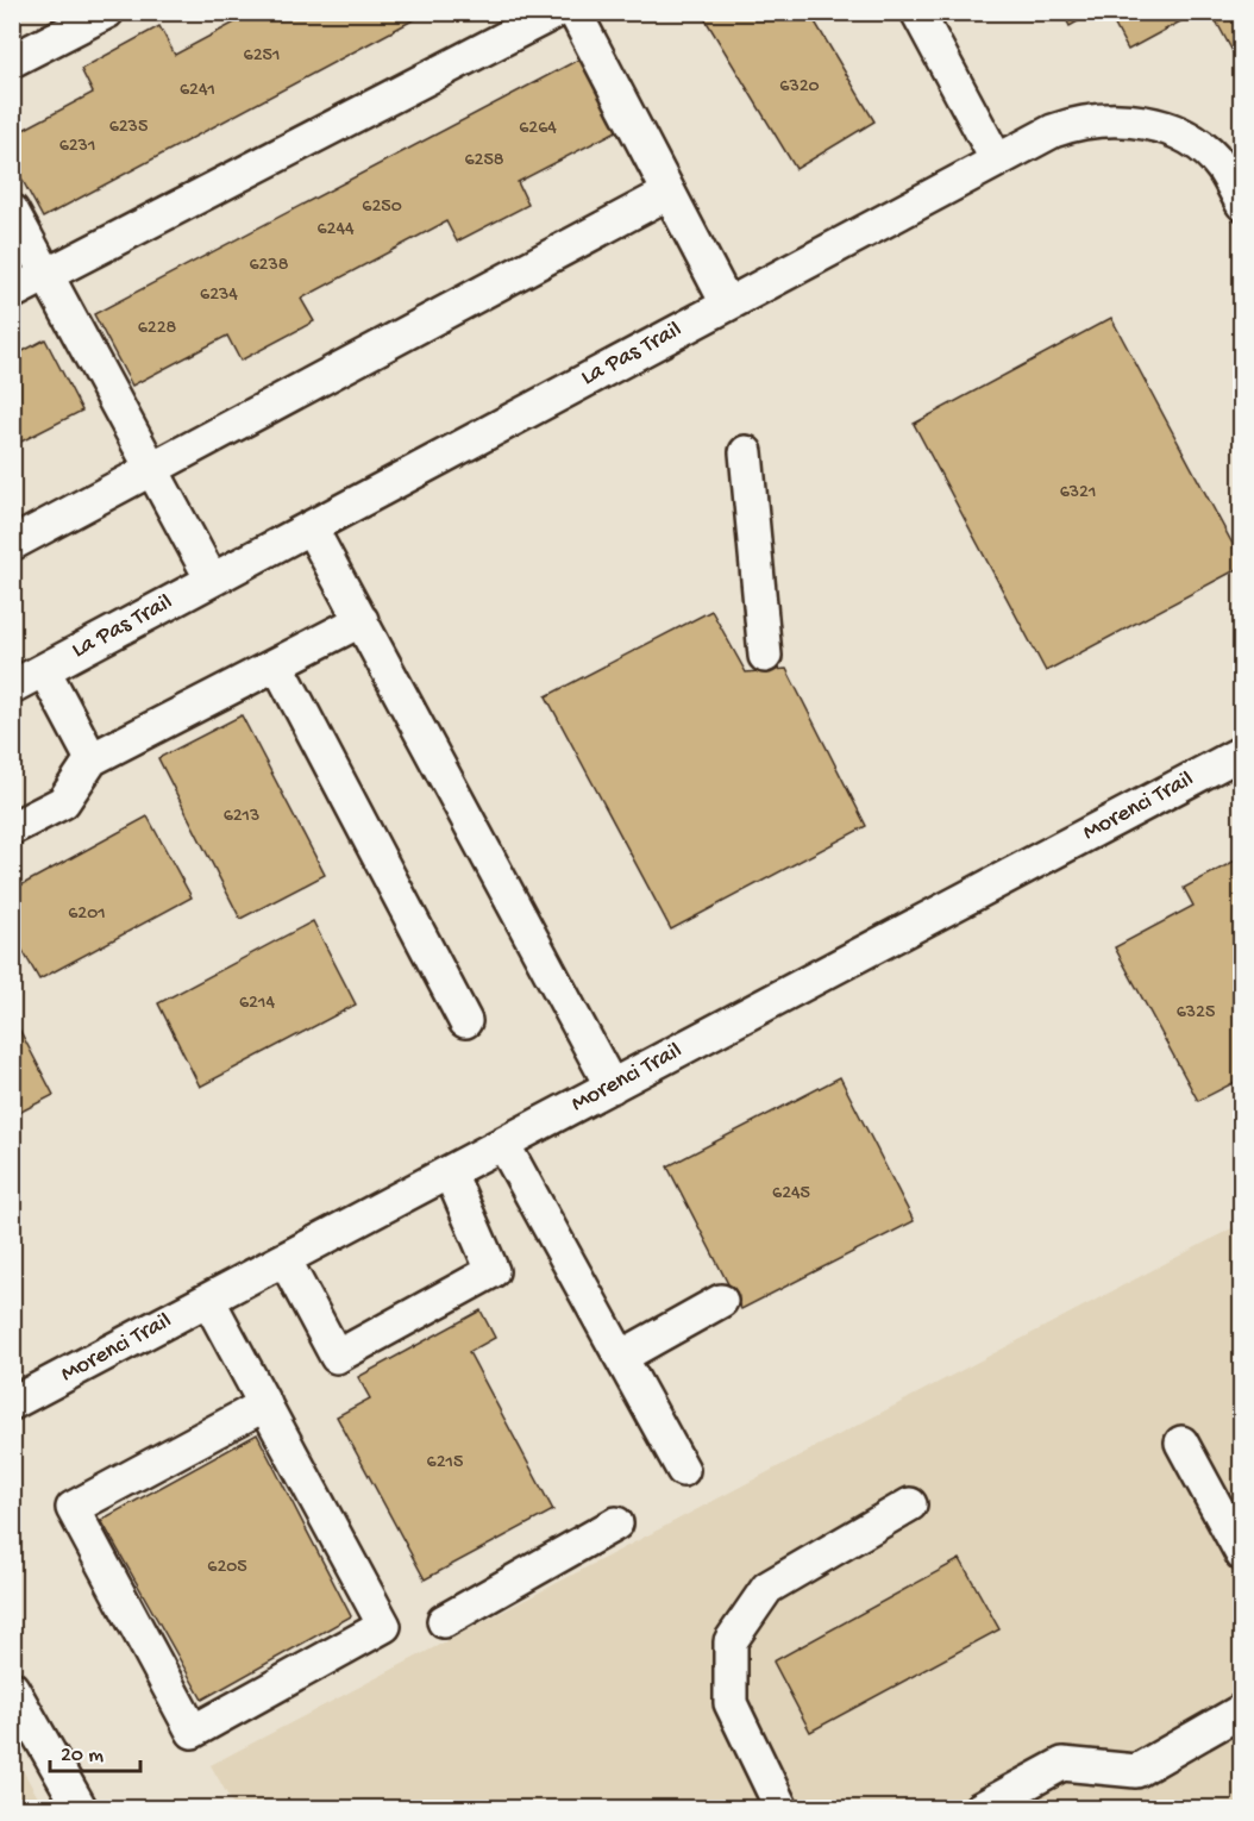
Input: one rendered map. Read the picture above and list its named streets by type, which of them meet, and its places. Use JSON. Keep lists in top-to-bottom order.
{
  "streets": {
    "street": ["La Pas Trail", "Morenci Trail"]
  },
  "house_numbers": [
    "6251",
    "6320",
    "6241",
    "6235",
    "6264",
    "6231",
    "6258",
    "6250",
    "6244",
    "6238",
    "6234",
    "6228",
    "6321",
    "6213",
    "6201",
    "6214",
    "6325",
    "6245",
    "6215",
    "6205"
  ],
  "scale_bar": "20 m"
}
